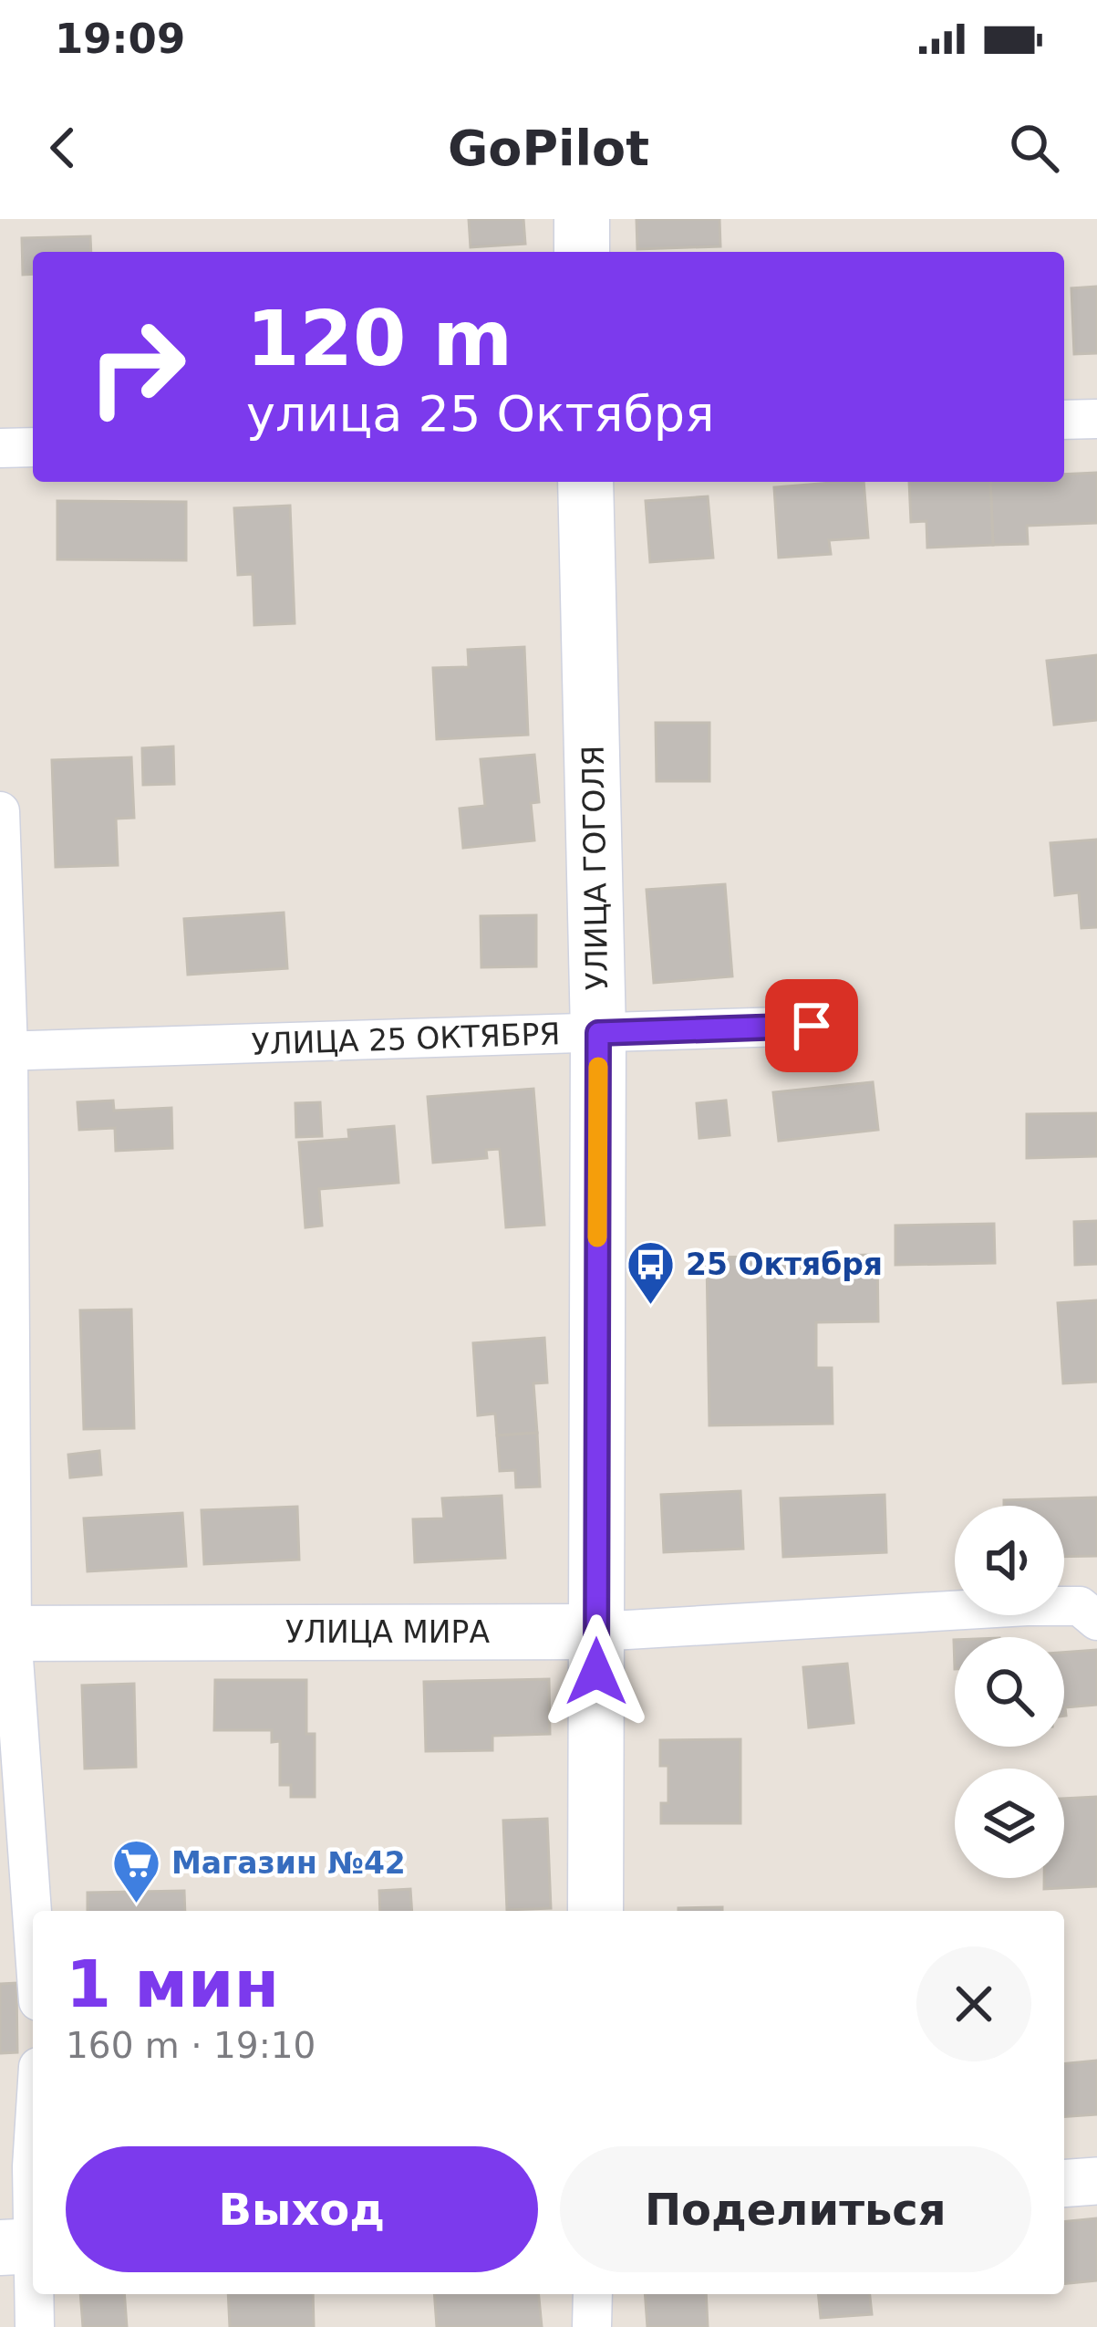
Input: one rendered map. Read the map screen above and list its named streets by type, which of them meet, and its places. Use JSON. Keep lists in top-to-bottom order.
{
  "streets": {
    "main road": ["УЛИЦА ГОГОЛЯ", "УЛИЦА МИРА"],
    "street": ["УЛИЦА 25 ОКТЯБРЯ"]
  },
  "crossings": [
    ["УЛИЦА ГОГОЛЯ", "УЛИЦА 25 ОКТЯБРЯ"],
    ["УЛИЦА ГОГОЛЯ", "УЛИЦА МИРА"]
  ],
  "places": {
    "bus stop": ["25 Октября"],
    "supermarket": ["Магазин №42"]
  },
  "page": {
    "status": "19:09",
    "header": "GoPilot",
    "turn": ["120 m", "улица 25 Октября"],
    "heading": ["1 мин", "160 m · 19:10"],
    "buttons": ["Выход", "Поделиться"]
  }
}
